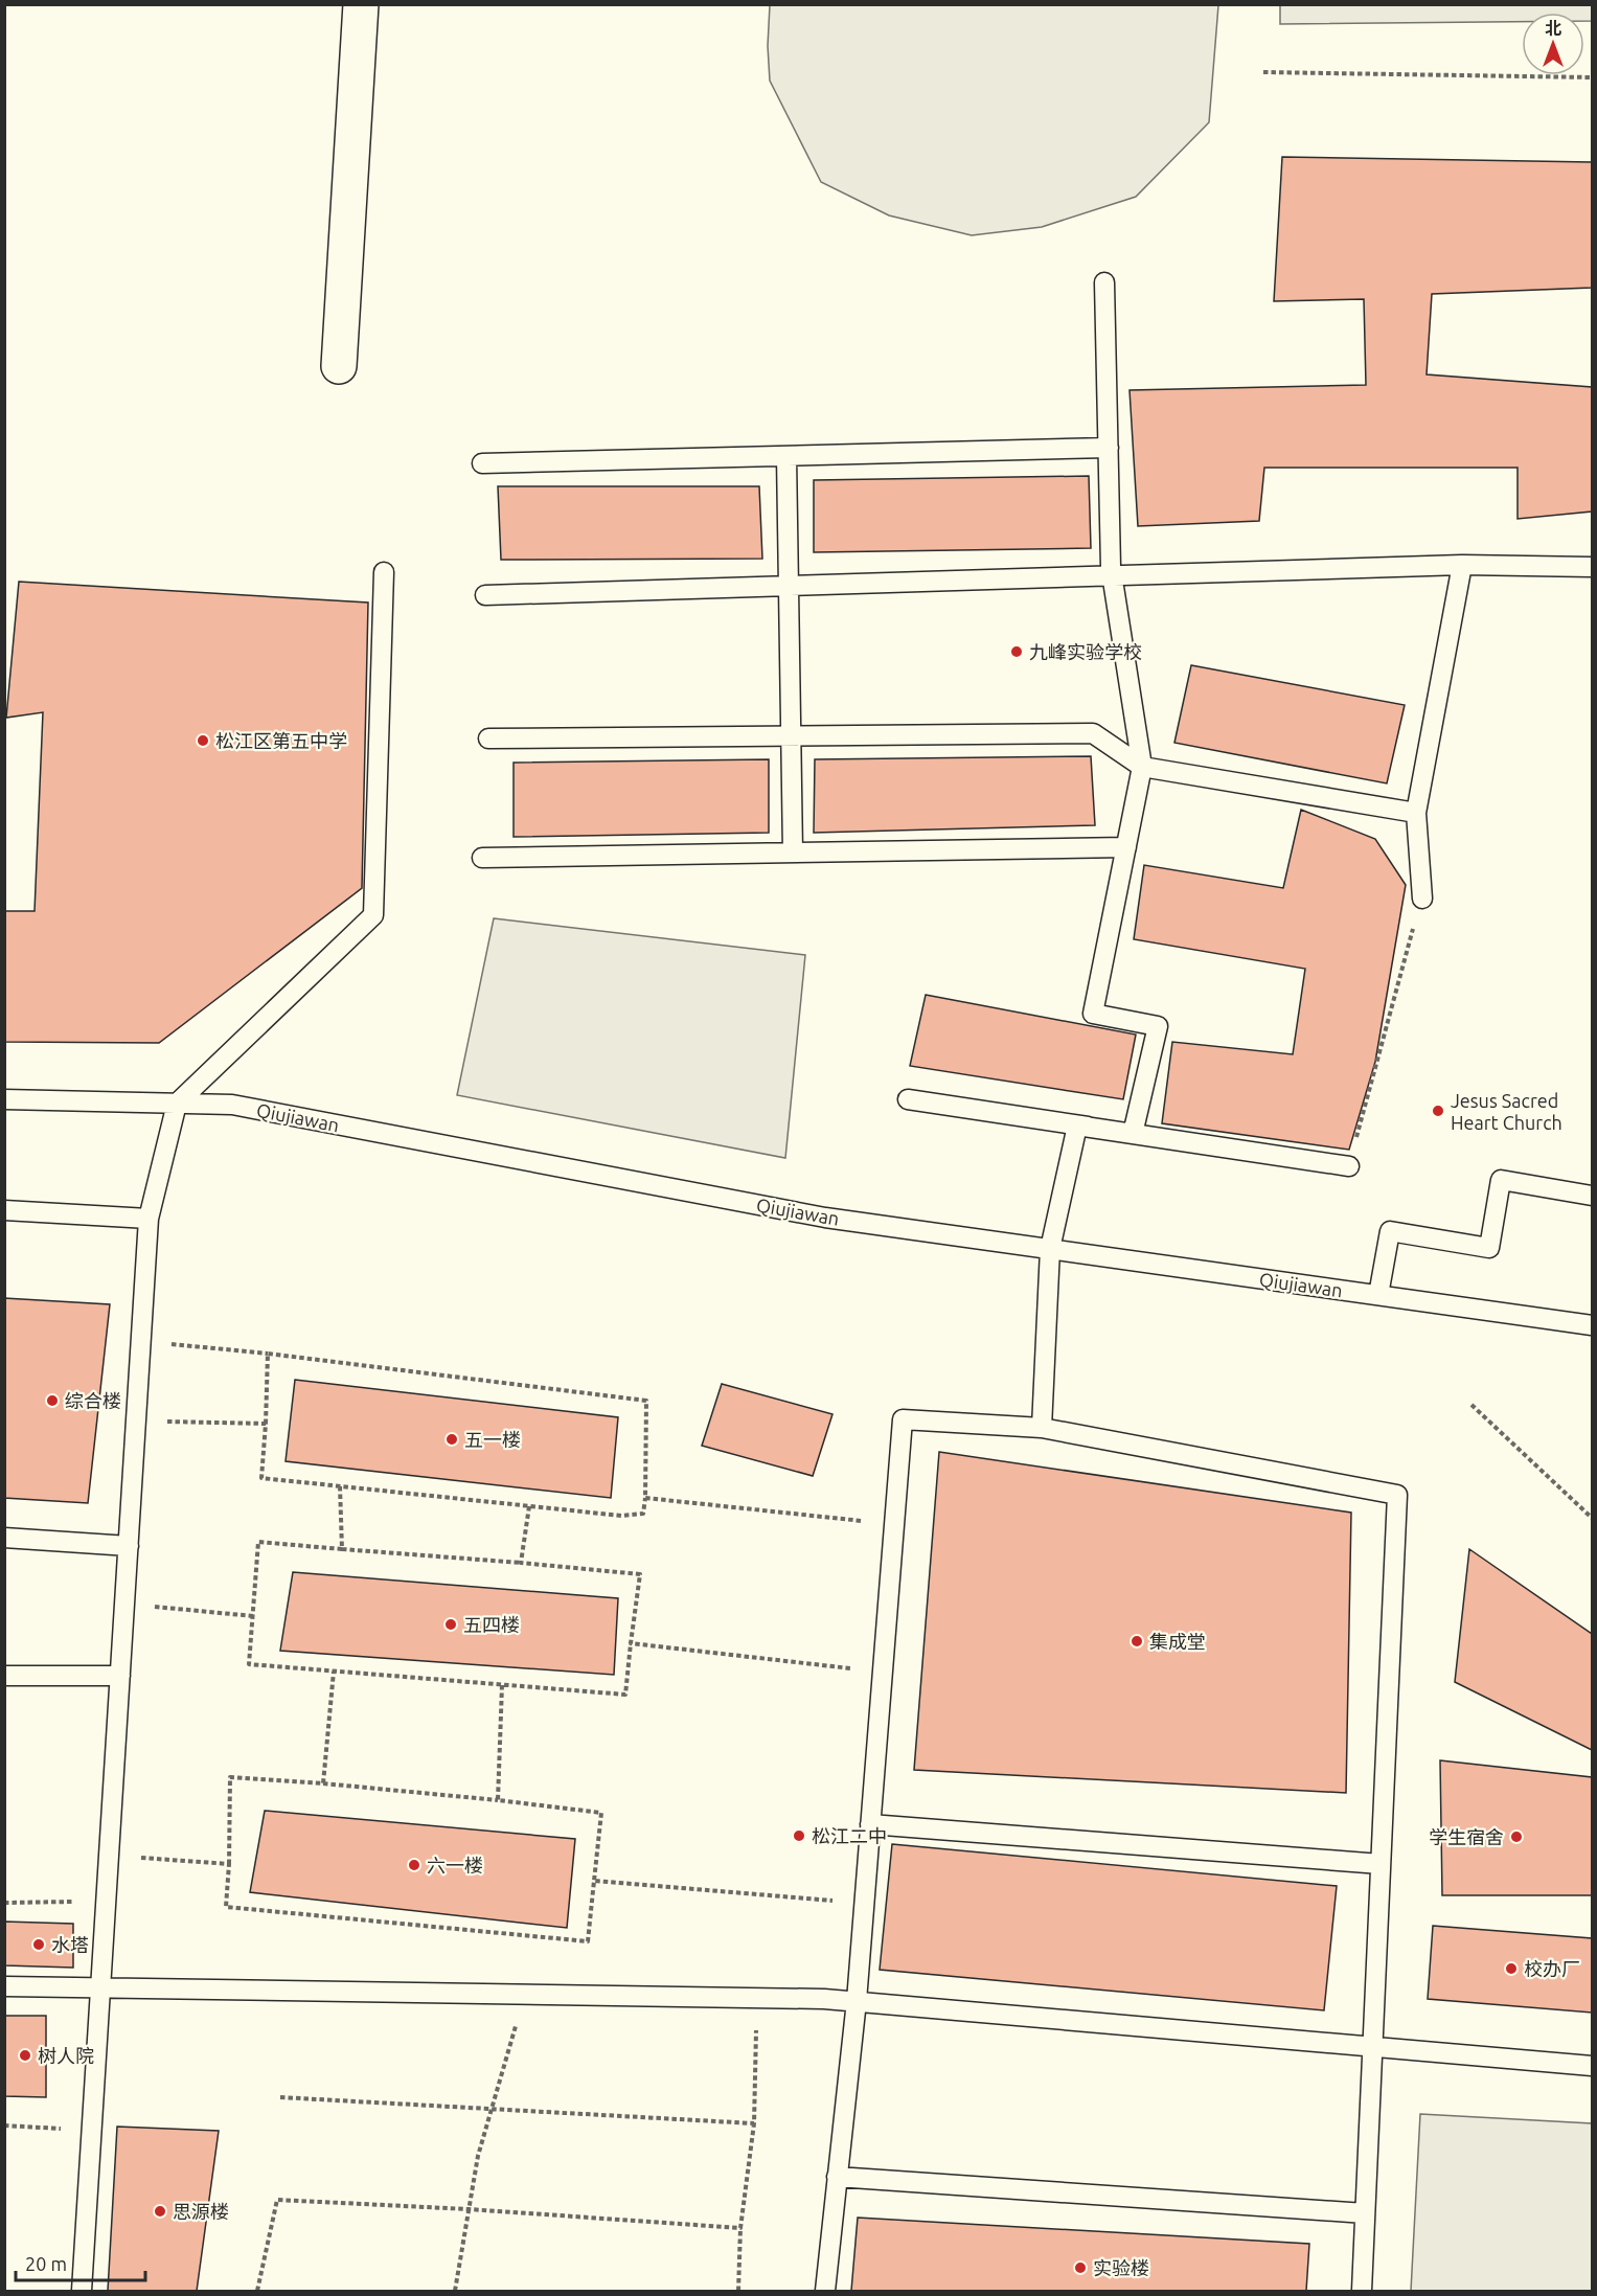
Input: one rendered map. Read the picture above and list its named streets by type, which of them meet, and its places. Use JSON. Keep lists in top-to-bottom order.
{
  "streets": {
    "lane": ["Qiujiawan"]
  },
  "places": [
    "九峰实验学校",
    "松江区第五中学",
    "Jesus Sacred Heart Church",
    "综合楼",
    "五一楼",
    "五四楼",
    "集成堂",
    "松江二中",
    "学生宿舍",
    "六一楼",
    "水塔",
    "校办厂",
    "树人院",
    "思源楼",
    "实验楼"
  ],
  "scale_bar": "20 m",
  "north": "top"
}
